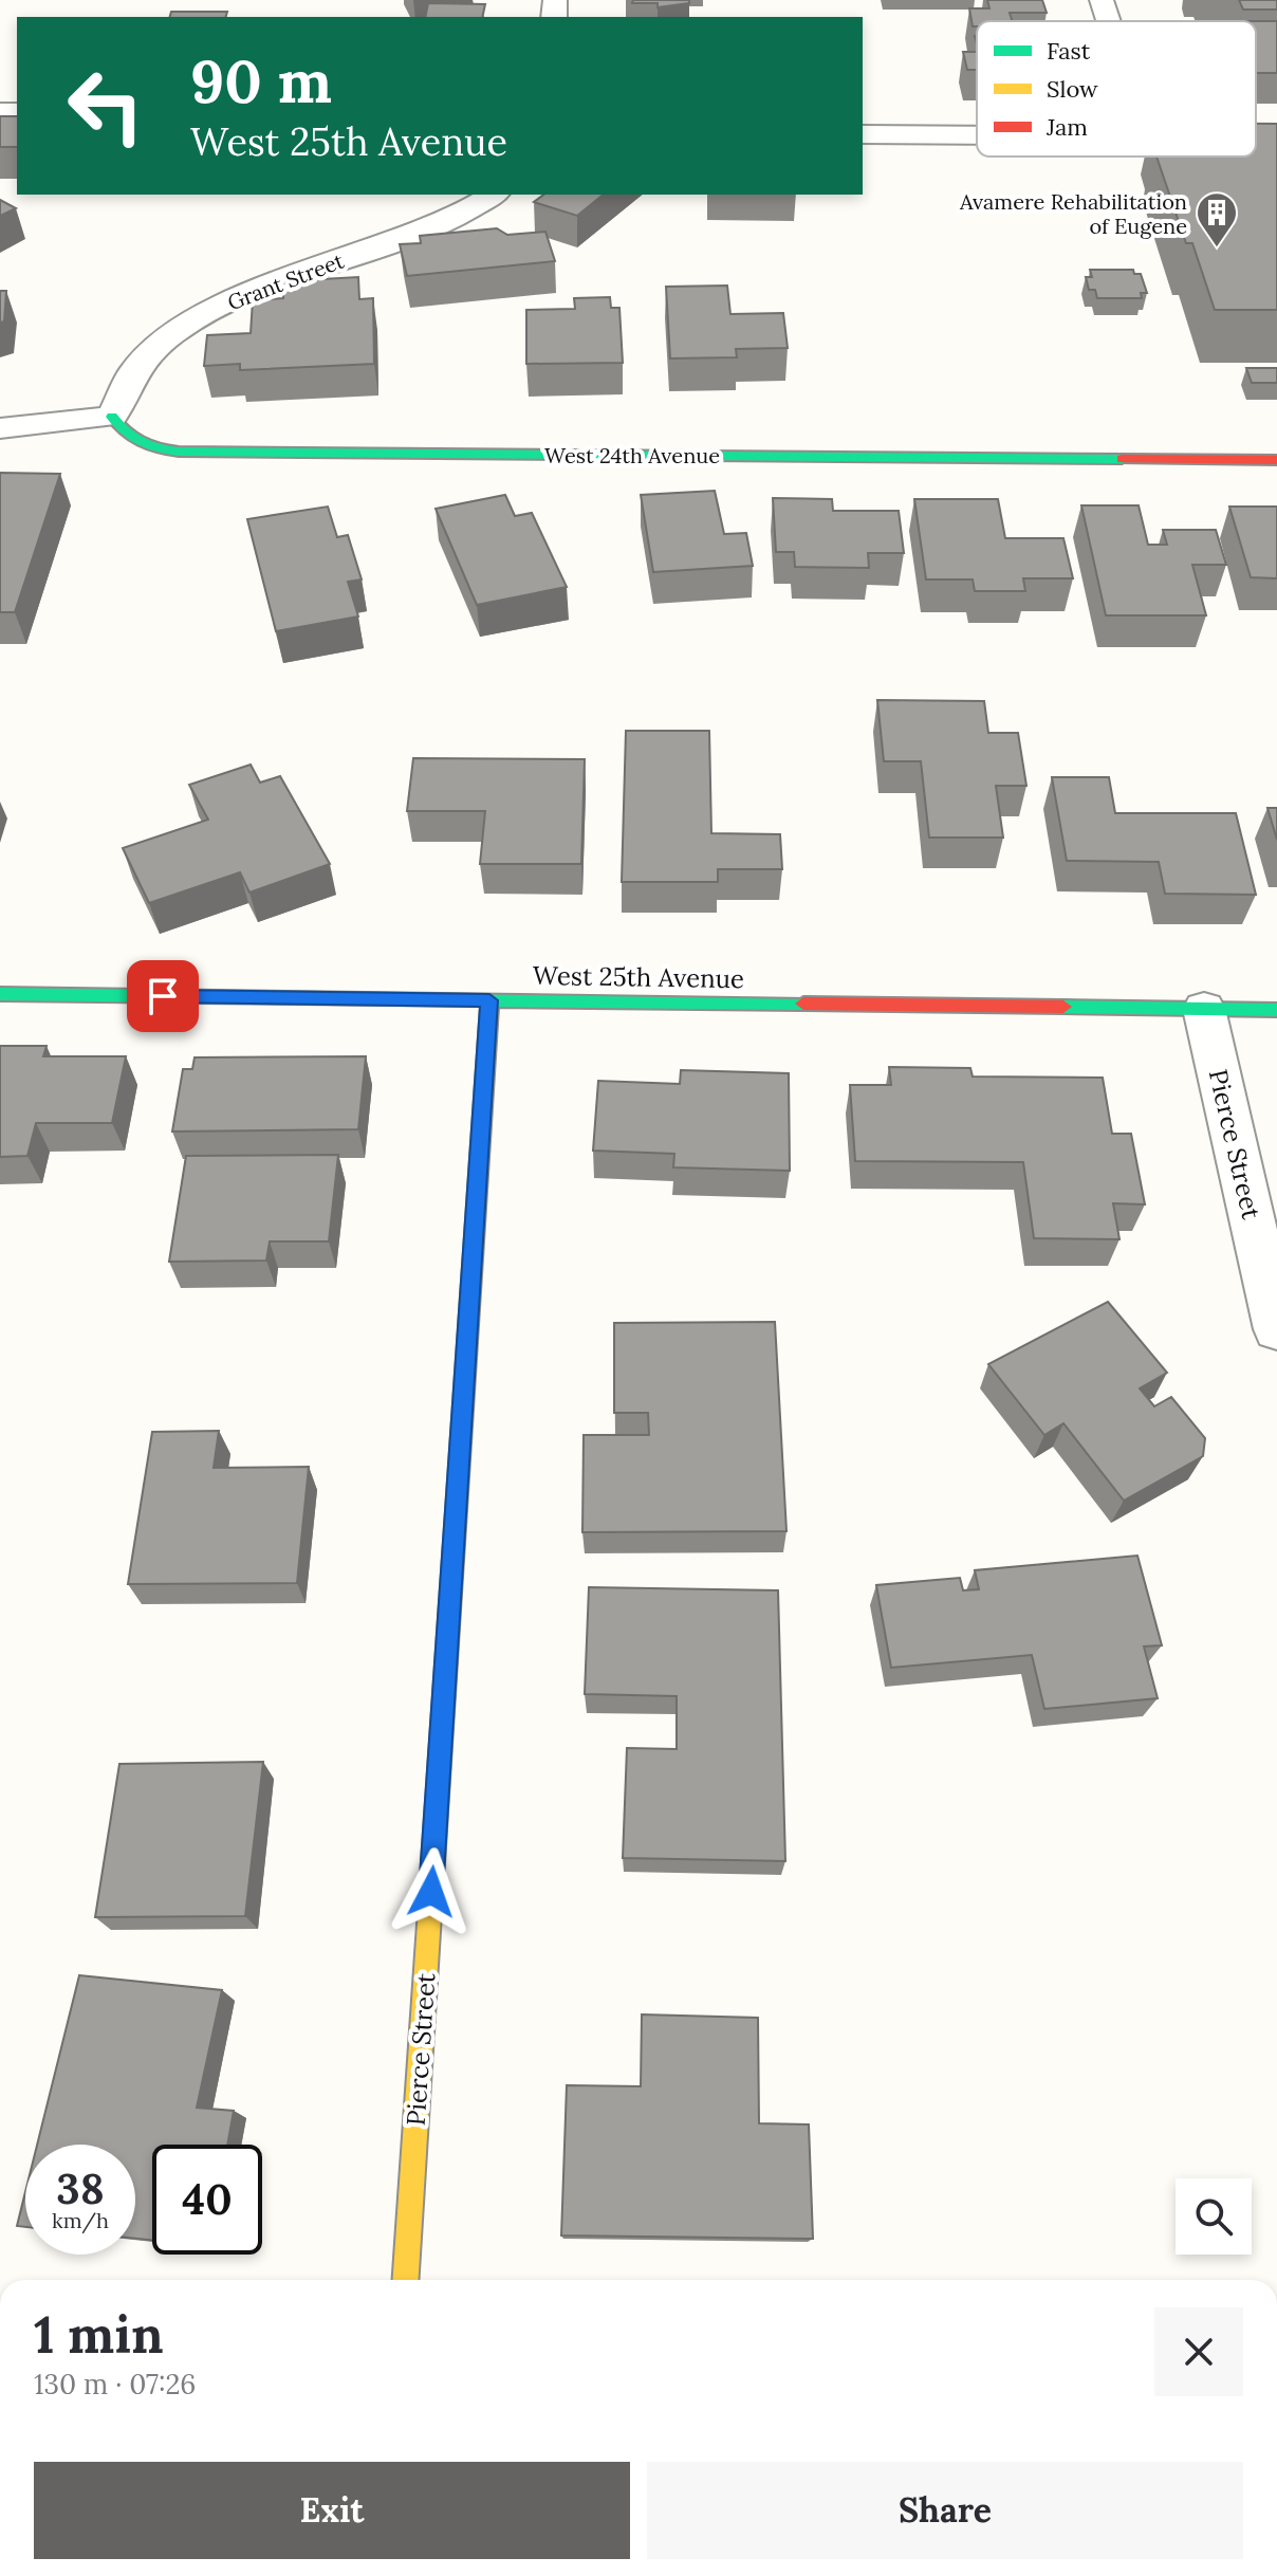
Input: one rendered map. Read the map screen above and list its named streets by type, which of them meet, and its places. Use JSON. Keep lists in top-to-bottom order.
{
  "streets": {
    "street": [
      "Grant Street",
      "West 24th Avenue",
      "West 25th Avenue",
      "Pierce Street"
    ]
  },
  "crossings": [
    ["Grant Street", "West 24th Avenue"],
    ["West 25th Avenue", "Pierce Street"]
  ],
  "places": {
    "building": ["Avamere Rehabilitation of Eugene"]
  },
  "legend": ["Fast", "Slow", "Jam"],
  "page": {
    "turn": ["90 m", "West 25th Avenue"],
    "speed": "38 km/h",
    "limit": "40",
    "heading": ["1 min", "130 m · 07:26"],
    "buttons": ["Exit", "Share"]
  }
}
